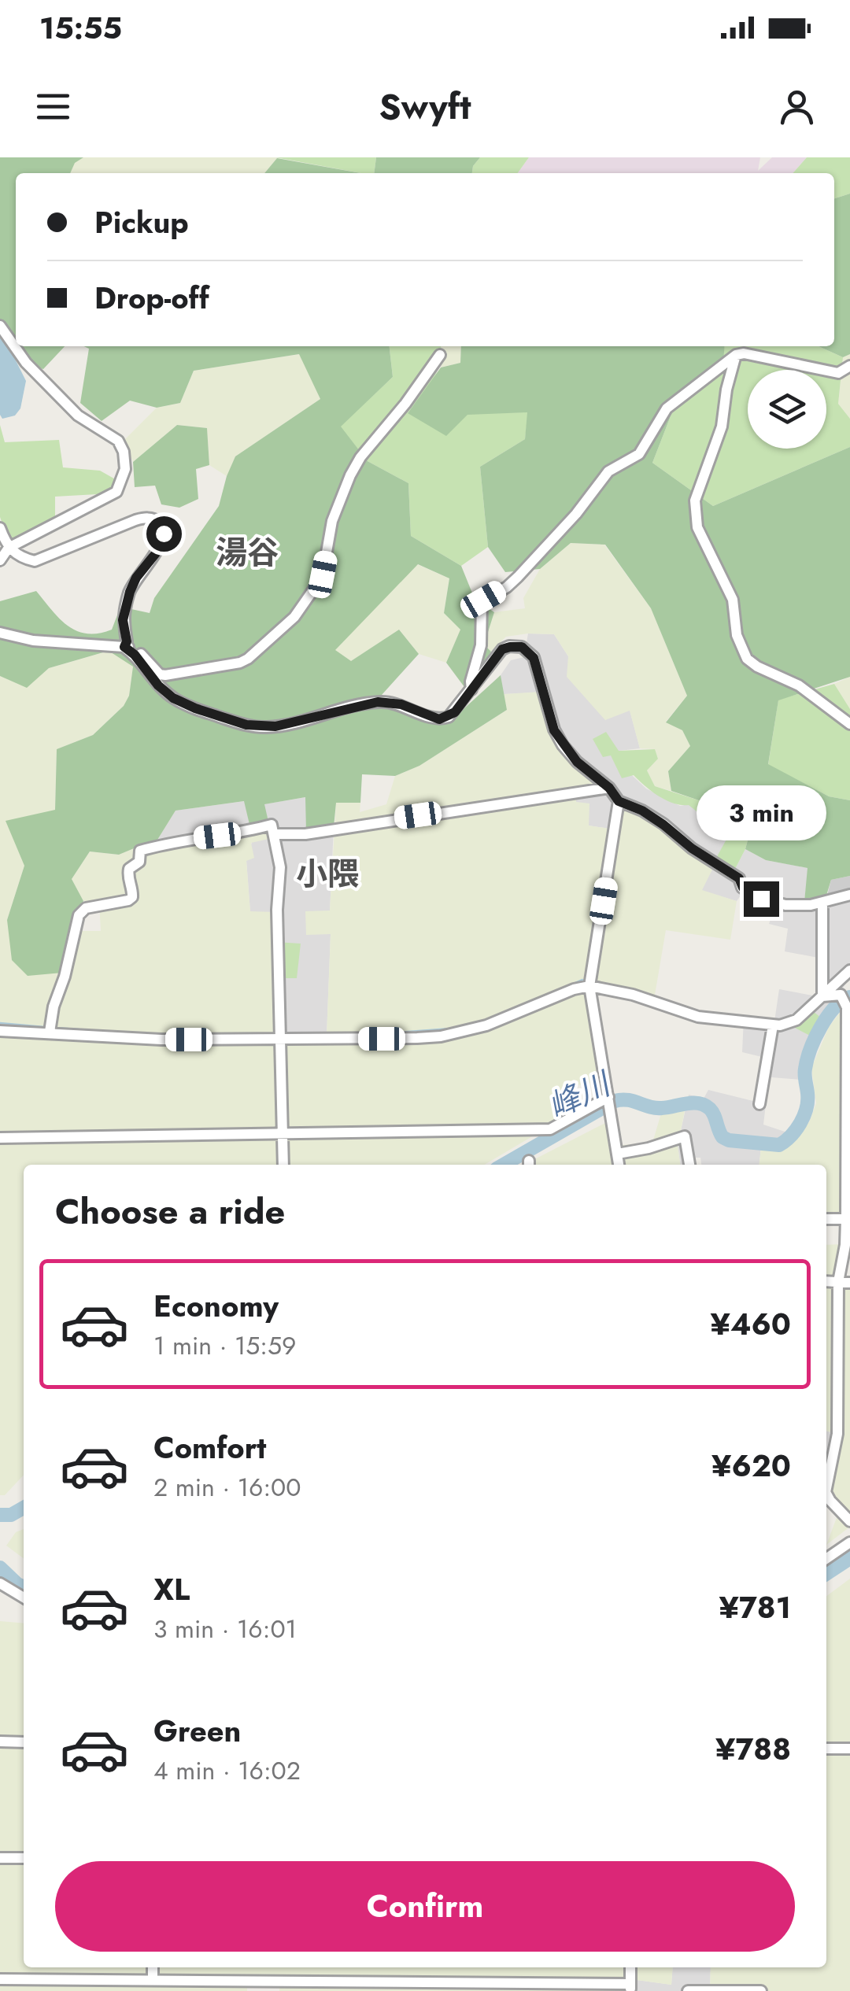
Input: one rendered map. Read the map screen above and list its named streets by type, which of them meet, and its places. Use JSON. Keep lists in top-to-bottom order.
{
  "districts": ["湯谷", "小隈"],
  "water": ["峰川"],
  "page": {
    "status": "15:55",
    "header": "Swyft",
    "banner": ["Pickup", "Drop-off"],
    "bubble": "3 min",
    "heading": "Choose a ride",
    "list": [
      {
        "name": "Economy",
        "note": "1 min · 15:59",
        "value": "¥460"
      },
      {
        "name": "Comfort",
        "note": "2 min · 16:00",
        "value": "¥620"
      },
      {
        "name": "XL",
        "note": "3 min · 16:01",
        "value": "¥781"
      },
      {
        "name": "Green",
        "note": "4 min · 16:02",
        "value": "¥788"
      }
    ],
    "buttons": "Confirm"
  }
}
